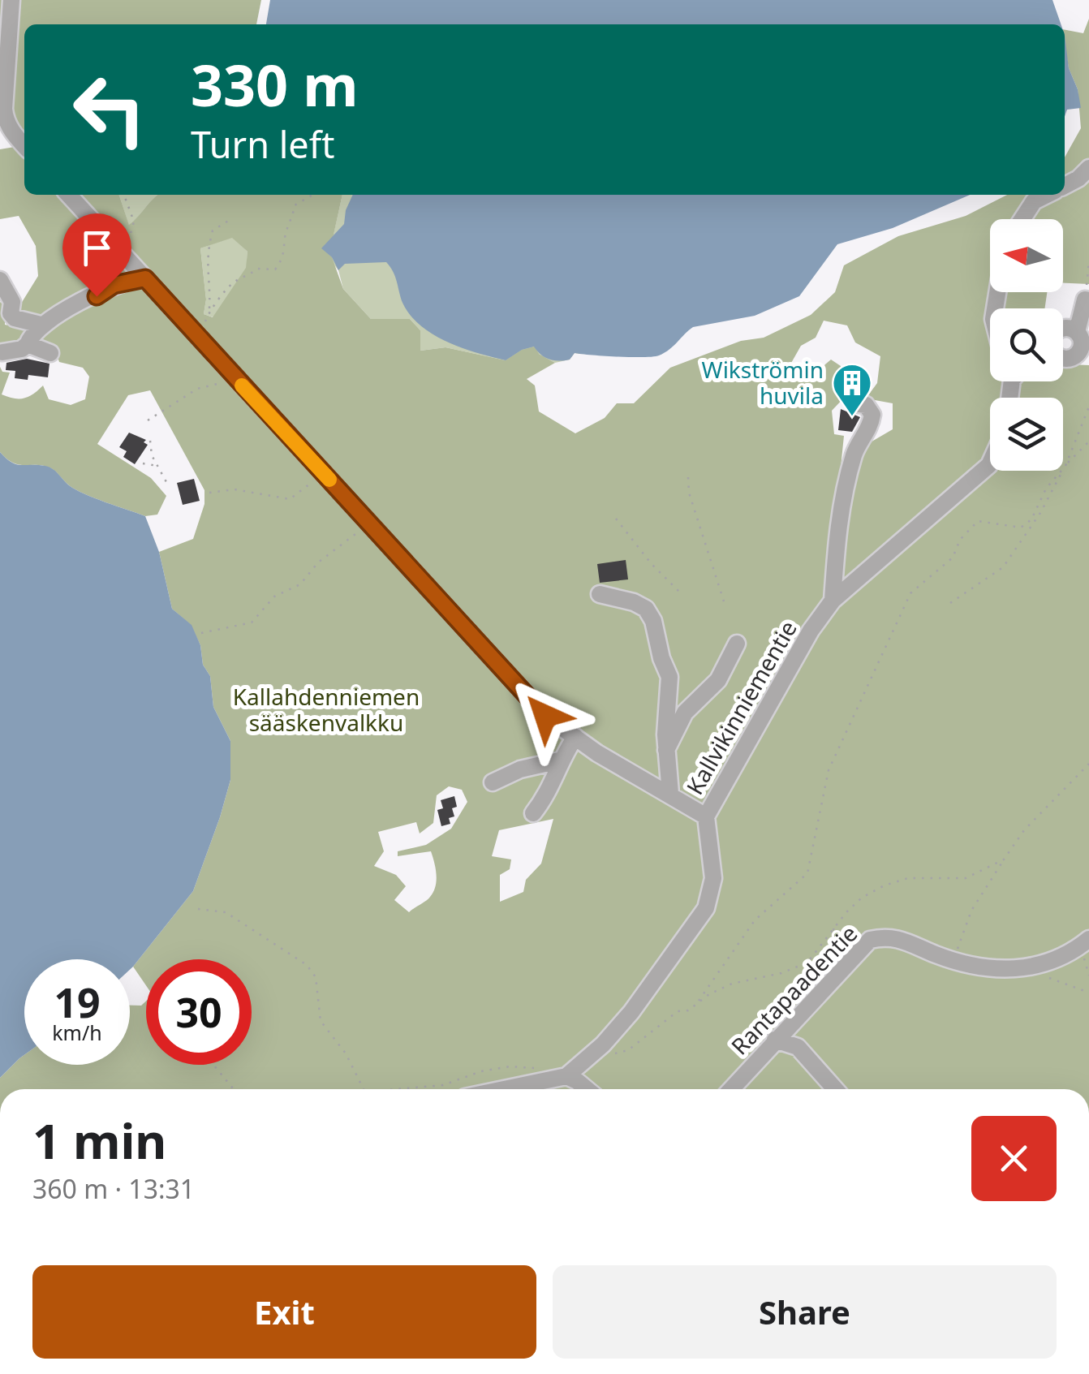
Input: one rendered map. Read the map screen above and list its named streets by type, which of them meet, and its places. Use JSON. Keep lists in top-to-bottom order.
{
  "streets": {
    "street": ["Kallvikinniementie", "Rantapaadentie"]
  },
  "parks": ["Kallahdenniemen sääskenvalkku"],
  "places": {
    "building": ["Wikströmin huvila"]
  },
  "north": "left",
  "page": {
    "turn": ["330 m", "Turn left"],
    "speed": "19 km/h",
    "limit": "30",
    "heading": ["1 min", "360 m · 13:31"],
    "buttons": ["Exit", "Share"]
  }
}
